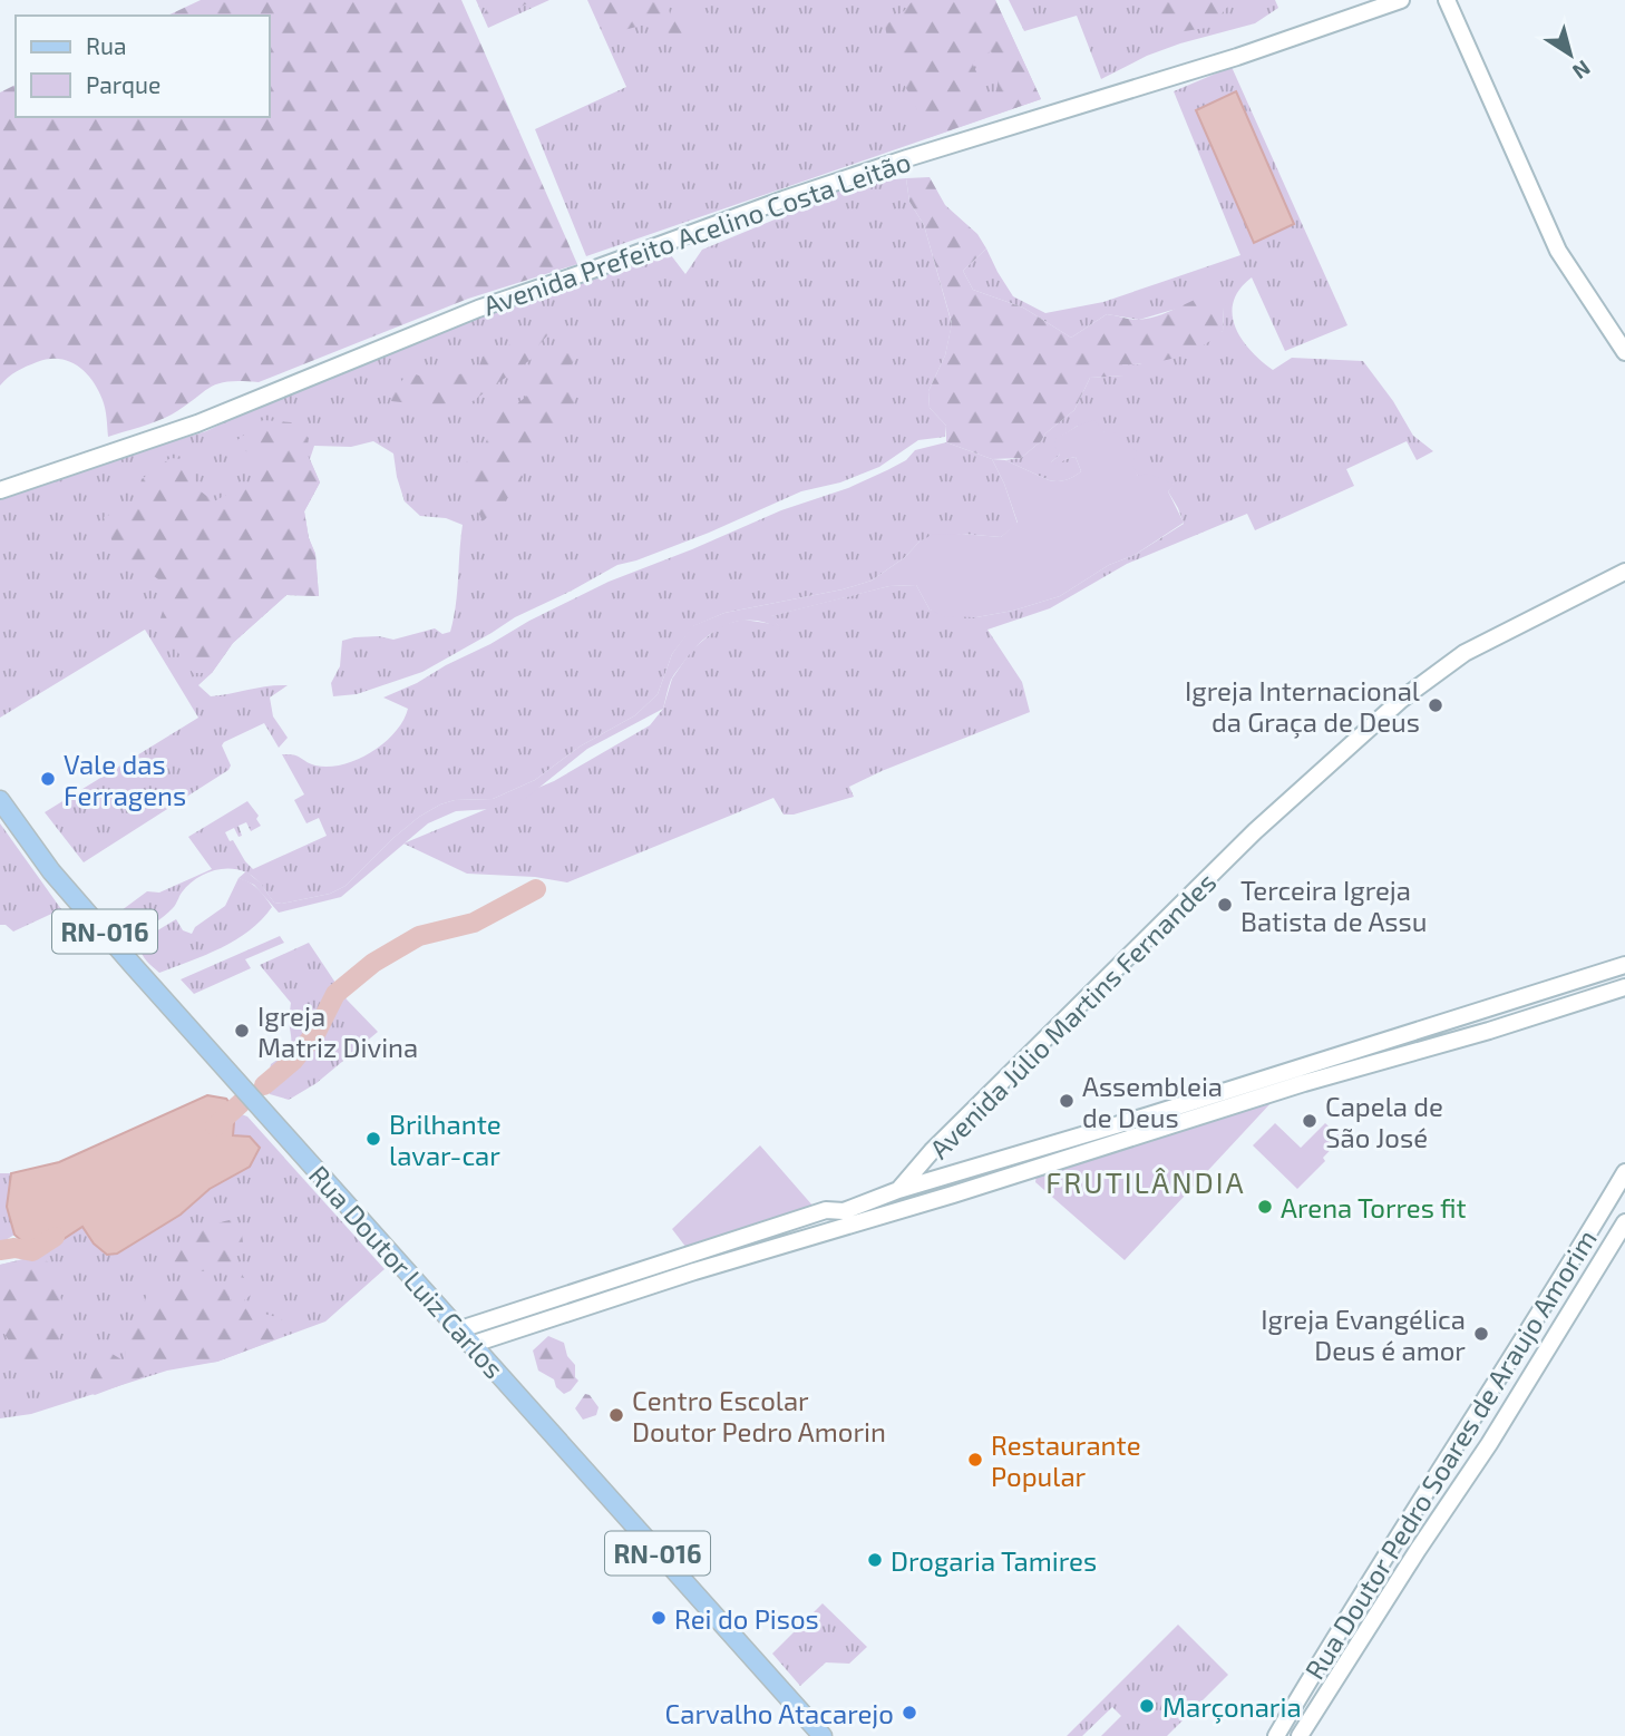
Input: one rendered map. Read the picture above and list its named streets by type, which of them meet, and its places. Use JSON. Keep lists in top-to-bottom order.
{
  "streets": {
    "main road": ["RN-016", "Rua Doutor Luiz Carlos"],
    "street": ["Avenida Prefeito Acelino Costa Leitão", "Avenida Júlio Martins Fernandes", "Rua Doutor Pedro Soares de Araujo Amorim"]
  },
  "districts": ["FRUTILÂNDIA"],
  "places": [
    "Igreja Internacional da Graça de Deus",
    "Vale das Ferragens",
    "Terceira Igreja Batista de Assu",
    "Igreja Matriz Divina",
    "Assembleia de Deus",
    "Capela de São José",
    "Brilhante lavar-car",
    "Arena Torres fit",
    "Igreja Evangélica Deus é amor",
    "Centro Escolar Doutor Pedro Amorin",
    "Restaurante Popular",
    "Drogaria Tamires",
    "Rei do Pisos",
    "Marçonaria",
    "Carvalho Atacarejo"
  ],
  "legend": ["Rua", "Parque"],
  "north": "bottom right"
}
